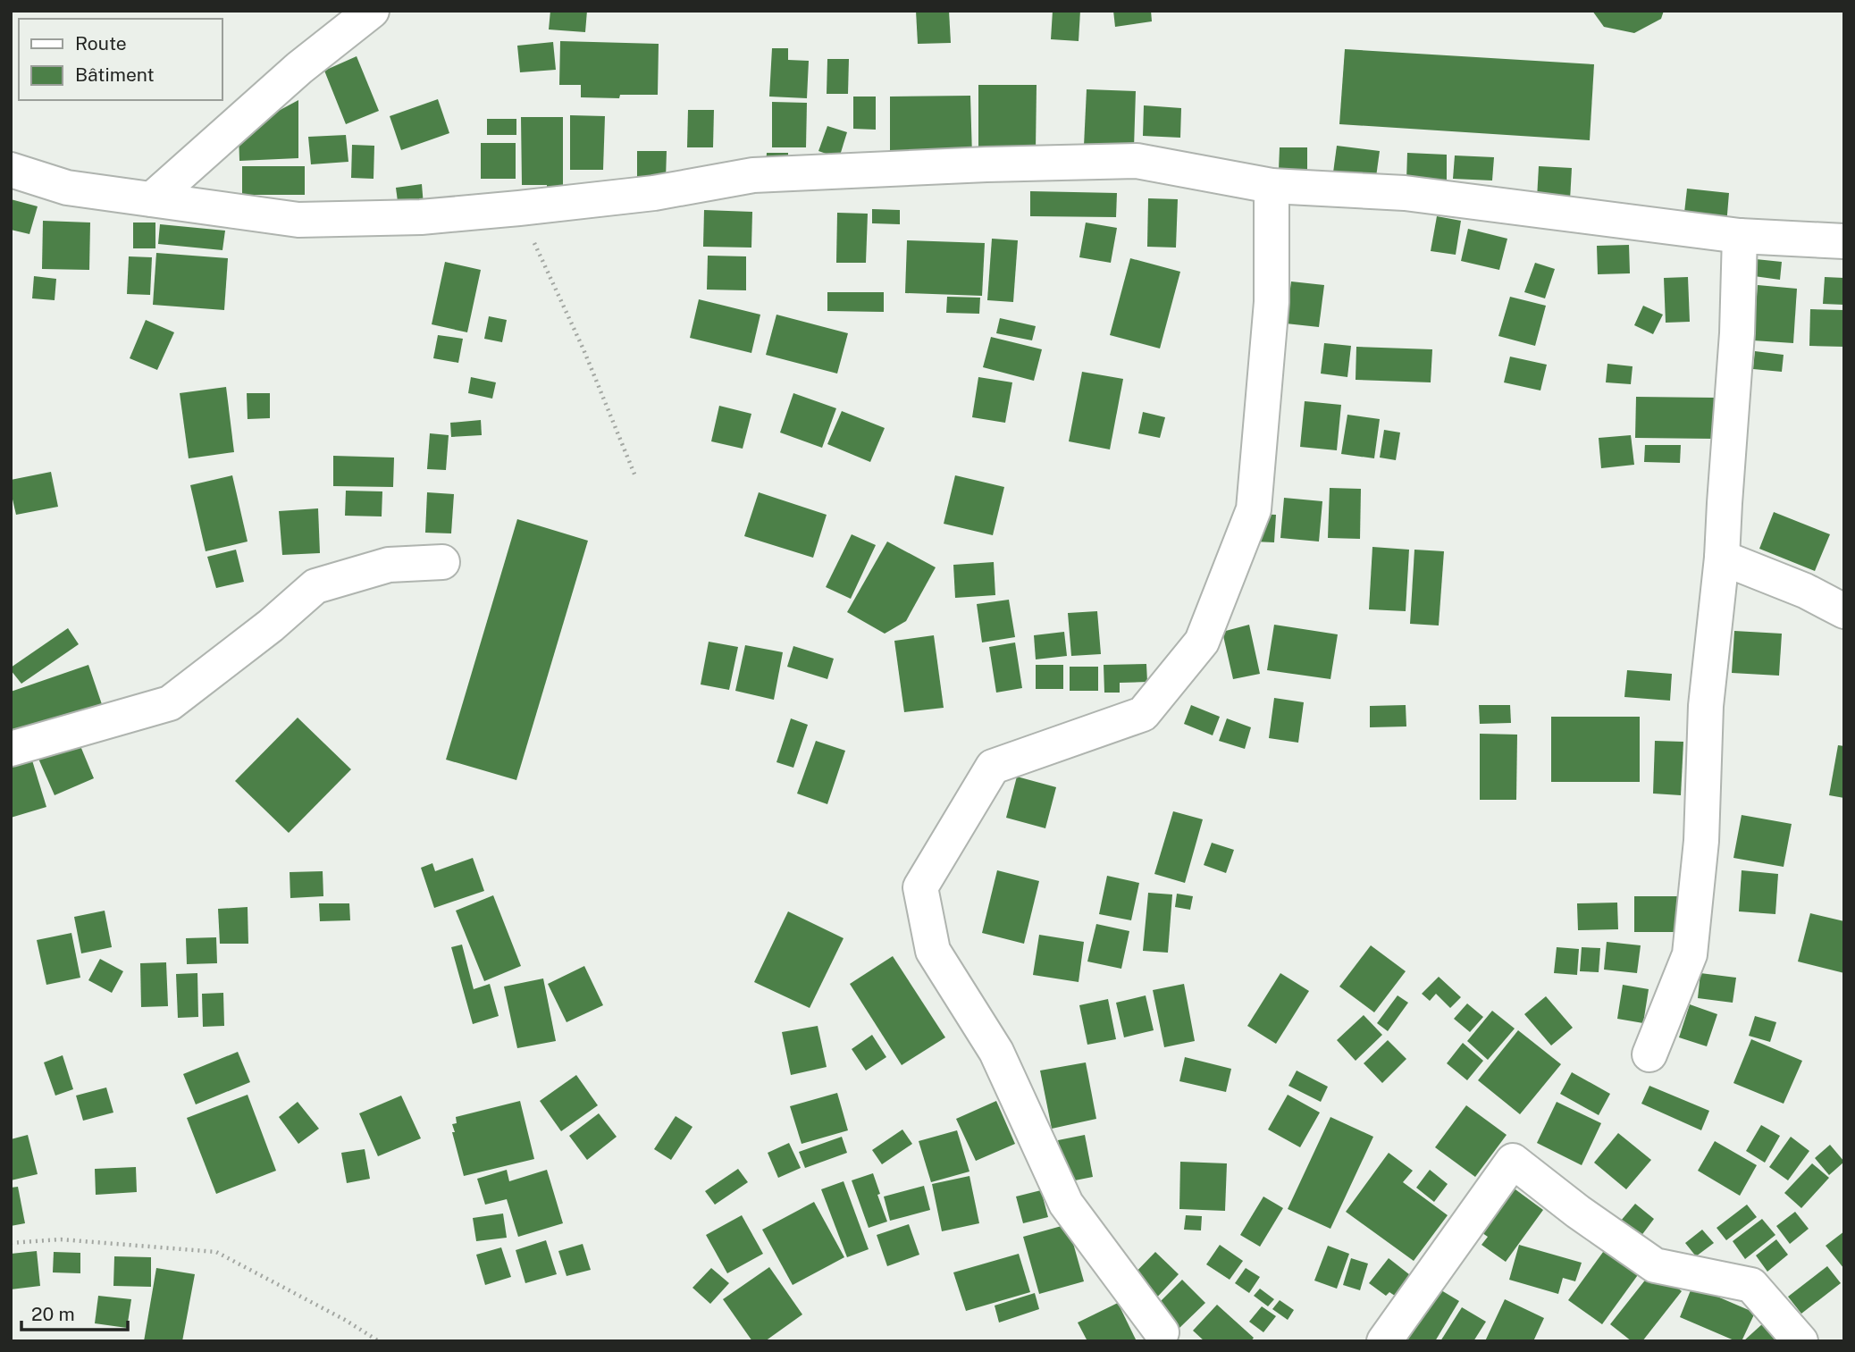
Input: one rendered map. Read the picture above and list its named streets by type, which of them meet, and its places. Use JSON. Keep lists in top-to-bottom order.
{
  "legend": ["Route", "Bâtiment"],
  "scale_bar": "20 m"
}
